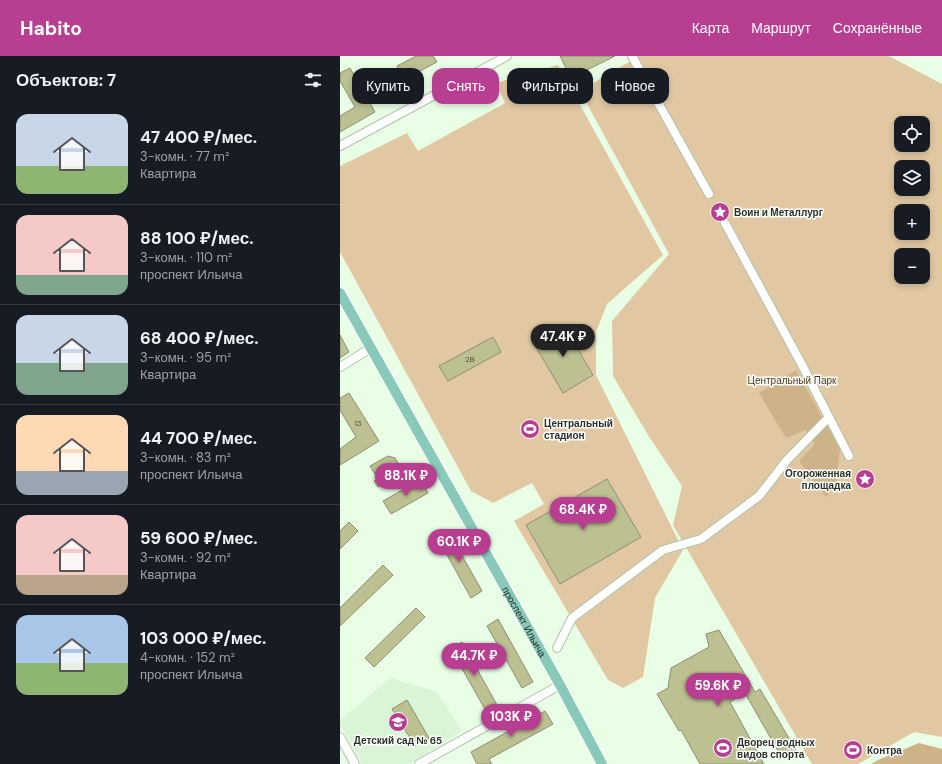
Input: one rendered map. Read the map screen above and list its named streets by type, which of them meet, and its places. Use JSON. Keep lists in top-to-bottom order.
{
  "streets": {
    "main road": ["проспект Ильича"]
  },
  "parks": ["Центральный Парк"],
  "places": {
    "place": ["Воин и Металлург", "Огороженная площадка"],
    "sports": ["Центральный стадион", "Дворец водных видов спорта", "Контра"],
    "school or university": ["Детский сад № 65"]
  },
  "house_numbers": ["2В", "13"],
  "page": {
    "header": "Habito",
    "nav": ["Карта", "Маршрут", "Сохранённые"],
    "heading": "Объектов: 7",
    "chip": [
      "Купить",
      "Снять",
      "Фильтры",
      "Новое"
    ],
    "list": [
      {
        "name": "47 400 ₽/мес.",
        "note": "3-комн. · 77 m² · Квартира"
      },
      {
        "name": "88 100 ₽/мес.",
        "note": "3-комн. · 110 m² · проспект Ильича"
      },
      {
        "name": "68 400 ₽/мес.",
        "note": "3-комн. · 95 m² · Квартира"
      },
      {
        "name": "44 700 ₽/мес.",
        "note": "3-комн. · 83 m² · проспект Ильича"
      },
      {
        "name": "59 600 ₽/мес.",
        "note": "3-комн. · 92 m² · Квартира"
      },
      {
        "name": "103 000 ₽/мес.",
        "note": "4-комн. · 152 m² · проспект Ильича"
      }
    ],
    "map_buttons": ["+", "−"],
    "price": [
      "47.4K ₽",
      "88.1K ₽",
      "68.4K ₽",
      "60.1K ₽",
      "44.7K ₽",
      "59.6K ₽",
      "103K ₽"
    ]
  }
}
